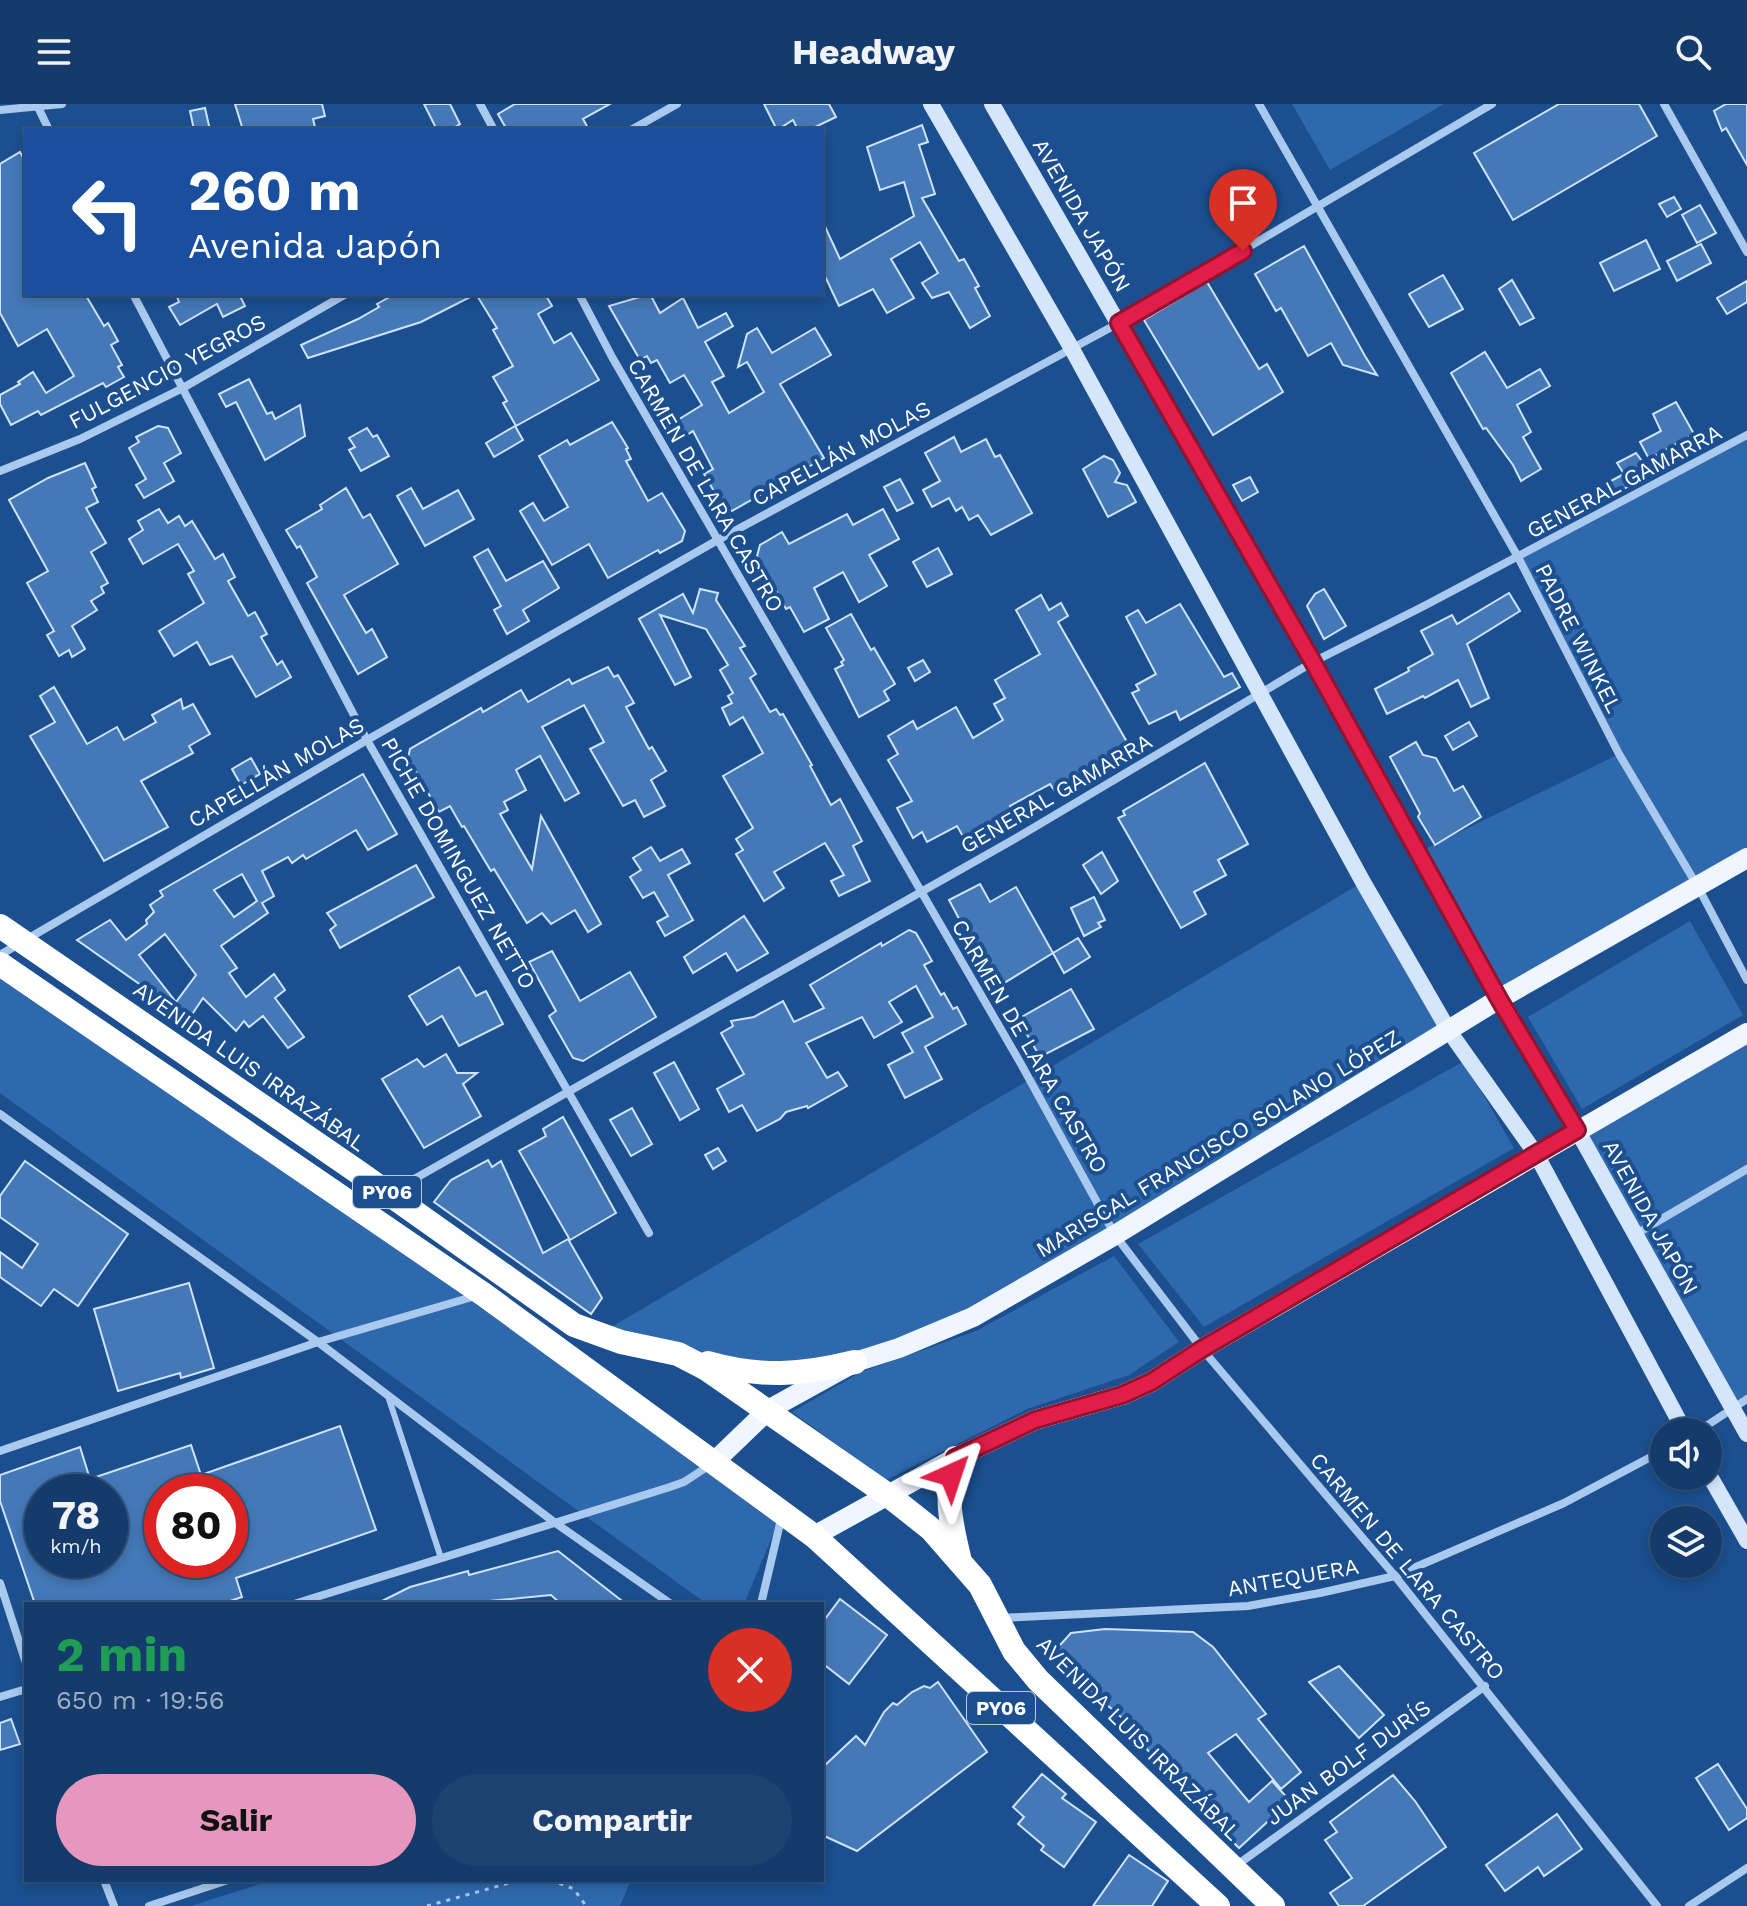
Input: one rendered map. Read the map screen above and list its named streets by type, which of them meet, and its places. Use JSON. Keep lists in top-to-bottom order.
{
  "streets": {
    "highway": ["AVENIDA LUIS IRRAZÁBAL", "PY06"],
    "main road": ["AVENIDA JAPÓN", "MARISCAL FRANCISCO SOLANO LÓPEZ"],
    "street": [
      "FULGENCIO YEGROS",
      "CAPELLÁN MOLAS",
      "GENERAL GAMARRA",
      "CARMEN DE LARA CASTRO",
      "PADRE WINKEL",
      "PICHE DOMINGUEZ NETTO",
      "ANTEQUERA",
      "JUAN BOLF DURÍS"
    ]
  },
  "crossings": [
    ["AVENIDA JAPÓN", "CAPELLÁN MOLAS"],
    ["AVENIDA JAPÓN", "GENERAL GAMARRA"],
    ["AVENIDA JAPÓN", "MARISCAL FRANCISCO SOLANO LÓPEZ"],
    ["FULGENCIO YEGROS", "PICHE DOMINGUEZ NETTO"],
    ["CAPELLÁN MOLAS", "CARMEN DE LARA CASTRO"],
    ["CAPELLÁN MOLAS", "PADRE WINKEL"],
    ["CAPELLÁN MOLAS", "PICHE DOMINGUEZ NETTO"],
    ["CAPELLÁN MOLAS", "AVENIDA LUIS IRRAZÁBAL"],
    ["GENERAL GAMARRA", "CARMEN DE LARA CASTRO"],
    ["GENERAL GAMARRA", "PADRE WINKEL"],
    ["GENERAL GAMARRA", "PICHE DOMINGUEZ NETTO"],
    ["GENERAL GAMARRA", "AVENIDA LUIS IRRAZÁBAL"],
    ["CARMEN DE LARA CASTRO", "MARISCAL FRANCISCO SOLANO LÓPEZ"],
    ["CARMEN DE LARA CASTRO", "ANTEQUERA"],
    ["CARMEN DE LARA CASTRO", "JUAN BOLF DURÍS"],
    ["PADRE WINKEL", "MARISCAL FRANCISCO SOLANO LÓPEZ"],
    ["AVENIDA LUIS IRRAZÁBAL", "MARISCAL FRANCISCO SOLANO LÓPEZ"],
    ["AVENIDA LUIS IRRAZÁBAL", "ANTEQUERA"],
    ["AVENIDA LUIS IRRAZÁBAL", "JUAN BOLF DURÍS"],
    ["MARISCAL FRANCISCO SOLANO LÓPEZ", "PY06"]
  ],
  "page": {
    "header": "Headway",
    "turn": ["260 m", "Avenida Japón"],
    "speed": "78 km/h",
    "limit": "80",
    "heading": ["2 min", "650 m · 19:56"],
    "buttons": ["Salir", "Compartir"]
  }
}
